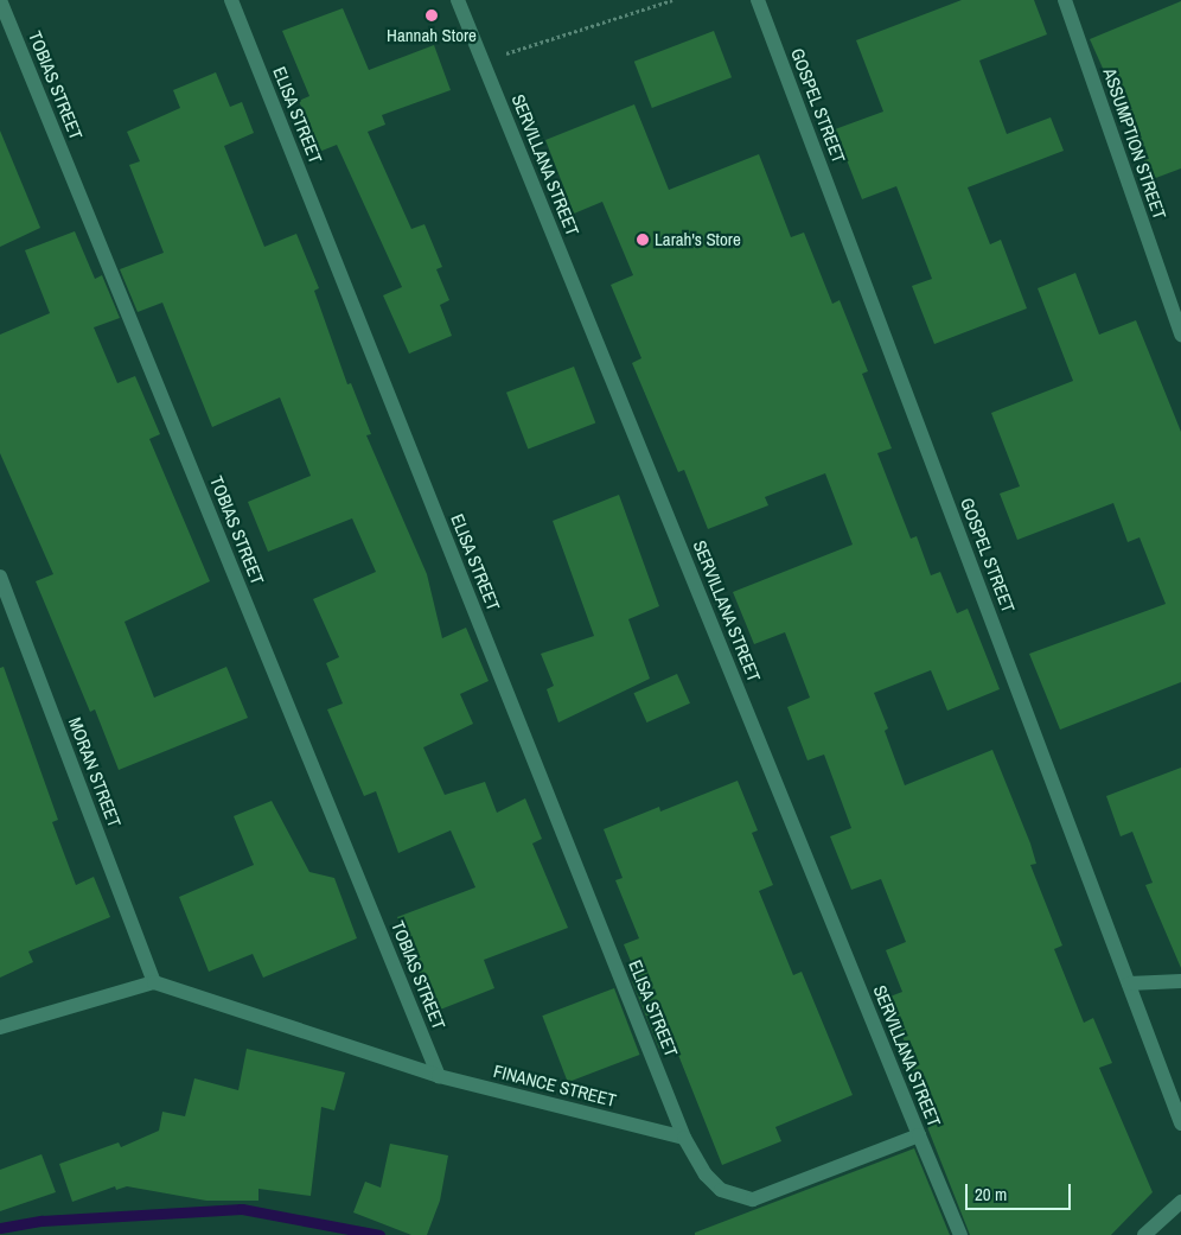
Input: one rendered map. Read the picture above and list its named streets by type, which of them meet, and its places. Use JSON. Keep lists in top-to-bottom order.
{
  "streets": {
    "street": [
      "TOBIAS STREET",
      "GOSPEL STREET",
      "ELISA STREET",
      "ASSUMPTION STREET",
      "SERVILLANA STREET",
      "MORAN STREET",
      "FINANCE STREET"
    ]
  },
  "crossings": [
    ["TOBIAS STREET", "FINANCE STREET"],
    ["ELISA STREET", "FINANCE STREET"],
    ["MORAN STREET", "FINANCE STREET"]
  ],
  "places": ["Hannah Store", "Larah's Store"],
  "scale_bar": "20 m"
}
